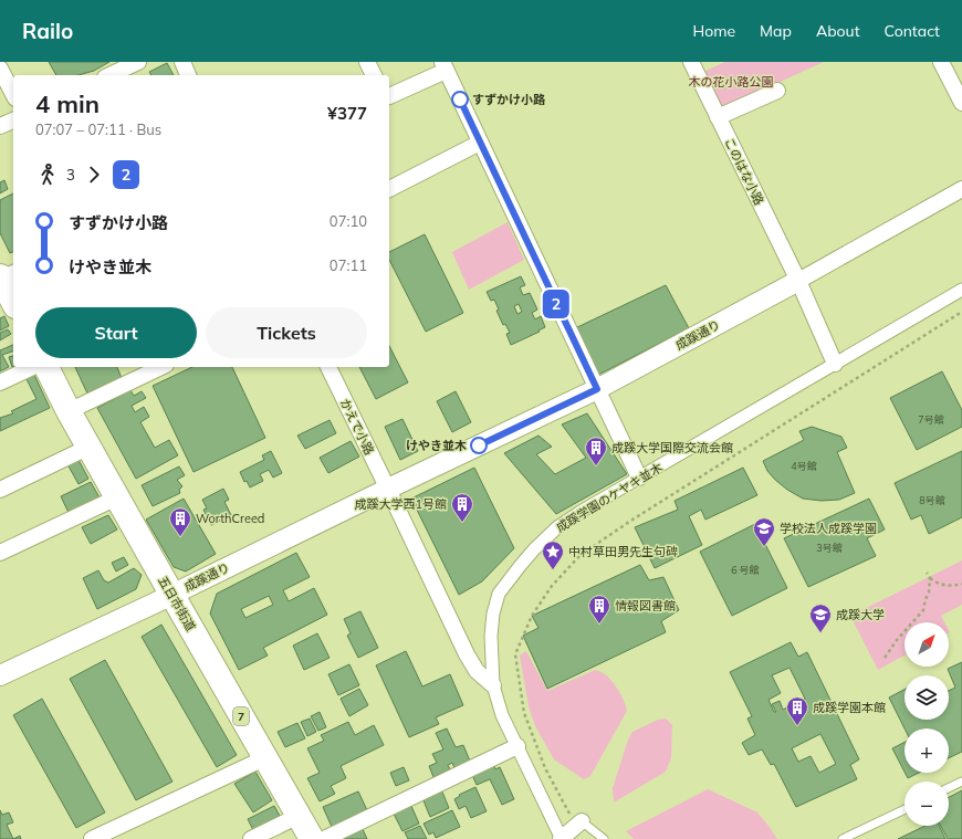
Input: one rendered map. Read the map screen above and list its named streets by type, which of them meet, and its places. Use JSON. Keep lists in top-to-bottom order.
{
  "streets": {
    "main road": ["五日市街道", "7"],
    "street": [
      "このはな小路",
      "成蹊通り",
      "かえで小路",
      "成蹊学園のケヤキ並木"
    ]
  },
  "crossings": [
    ["このはな小路", "成蹊通り"],
    ["このはな小路", "成蹊学園のケヤキ並木"],
    ["成蹊通り", "かえで小路"],
    ["成蹊通り", "五日市街道"],
    ["かえで小路", "成蹊学園のケヤキ並木"]
  ],
  "parks": ["木の花小路公園"],
  "places": {
    "other": ["すずかけ小路", "けやき並木"],
    "building": [
      "成蹊大学国際交流会館",
      "成蹊大学西1号館",
      "WorthCreed",
      "情報図書館",
      "成蹊学園本館"
    ],
    "school or university": ["学校法人成蹊学園", "成蹊大学"],
    "place": ["中村草田男先生句碑"]
  },
  "lines": ["bus line 2"],
  "house_numbers": [
    "7号館",
    "4号館",
    "8号館",
    "3号館",
    "６号館"
  ],
  "north": "top right",
  "page": {
    "header": "Railo",
    "nav": [
      "Home",
      "Map",
      "About",
      "Contact"
    ],
    "on_map": "2",
    "heading": ["4 min", "07:07 – 07:11 · Bus", "¥377"],
    "legs": ["3", "2"],
    "list": [
      {
        "name": "すずかけ小路",
        "value": "07:10"
      },
      {
        "name": "けやき並木",
        "value": "07:11"
      }
    ],
    "buttons": ["Start", "Tickets"],
    "map_buttons": ["+", "−"]
  }
}
